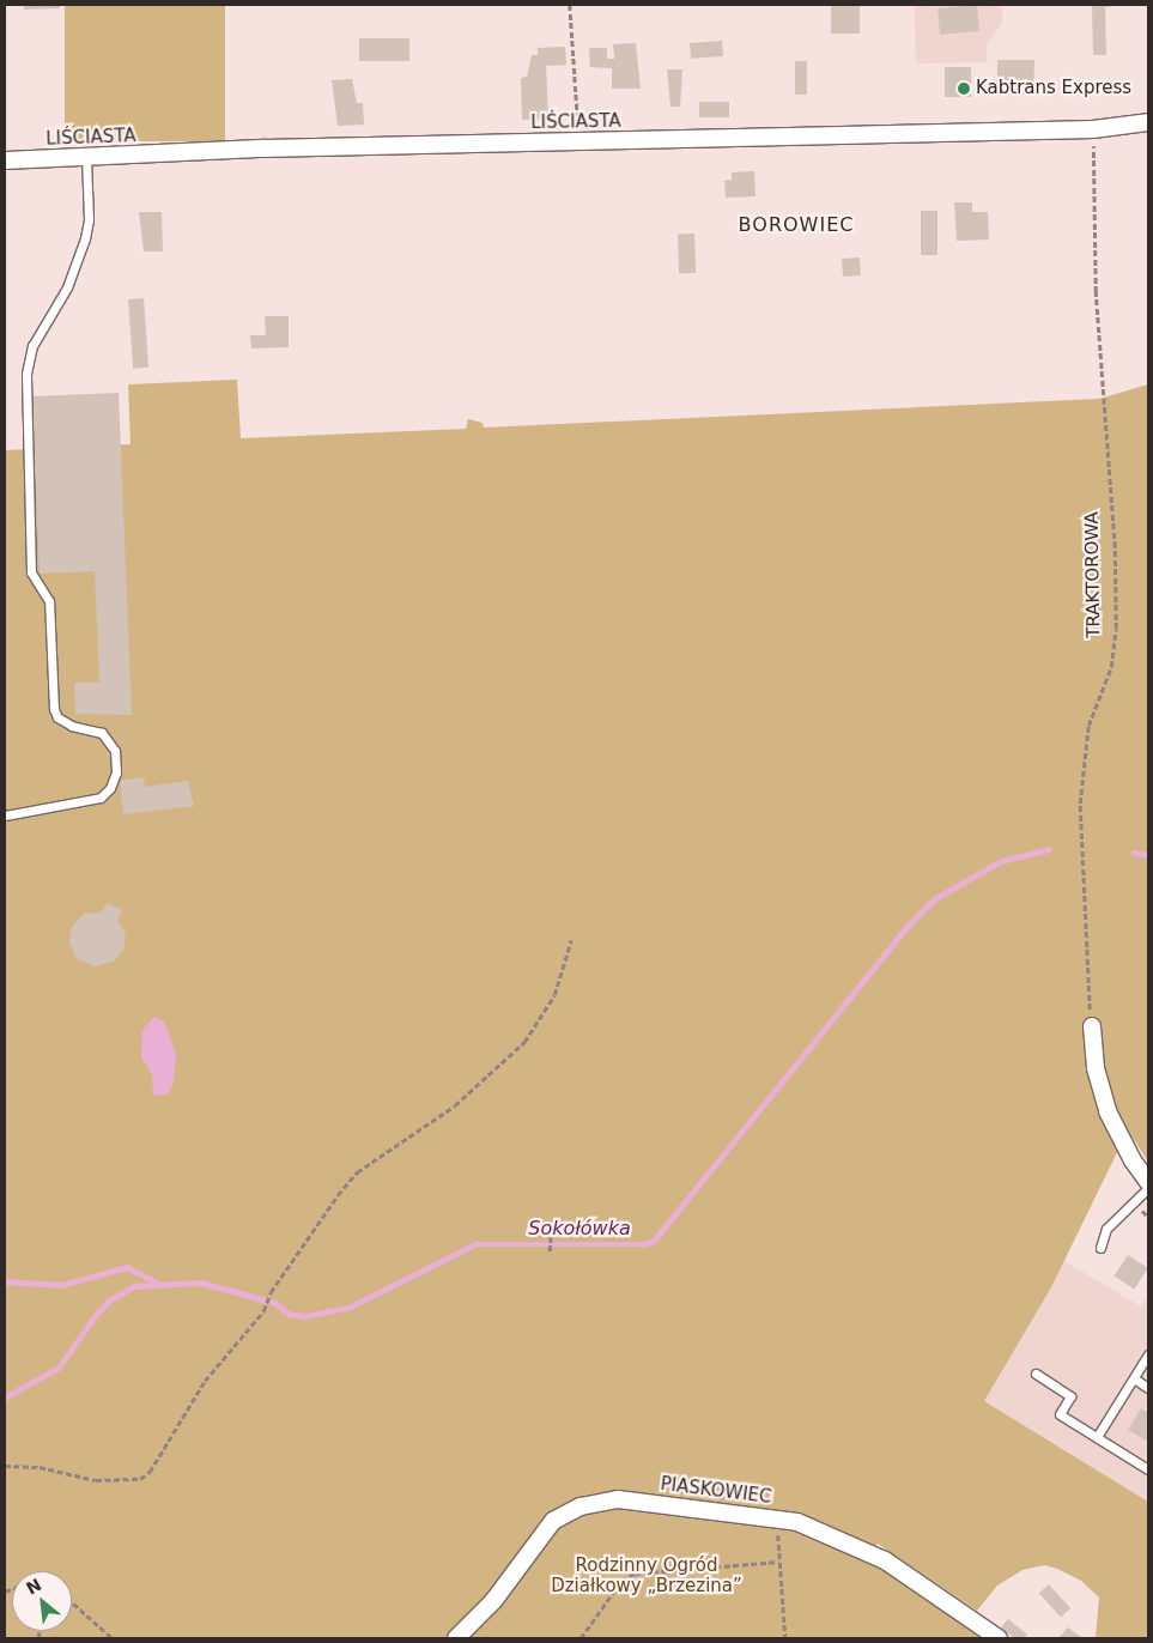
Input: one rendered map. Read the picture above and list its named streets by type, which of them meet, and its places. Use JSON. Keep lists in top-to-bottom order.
{
  "streets": {
    "street": ["LIŚCIASTA", "PIASKOWIEC"],
    "path": ["TRAKTOROWA"]
  },
  "districts": ["BOROWIEC"],
  "water": ["Sokołówka"],
  "parks": ["Rodzinny Ogród Działkowy „Brzezina”"],
  "places": ["Kabtrans Express"],
  "north": "top left"
}
